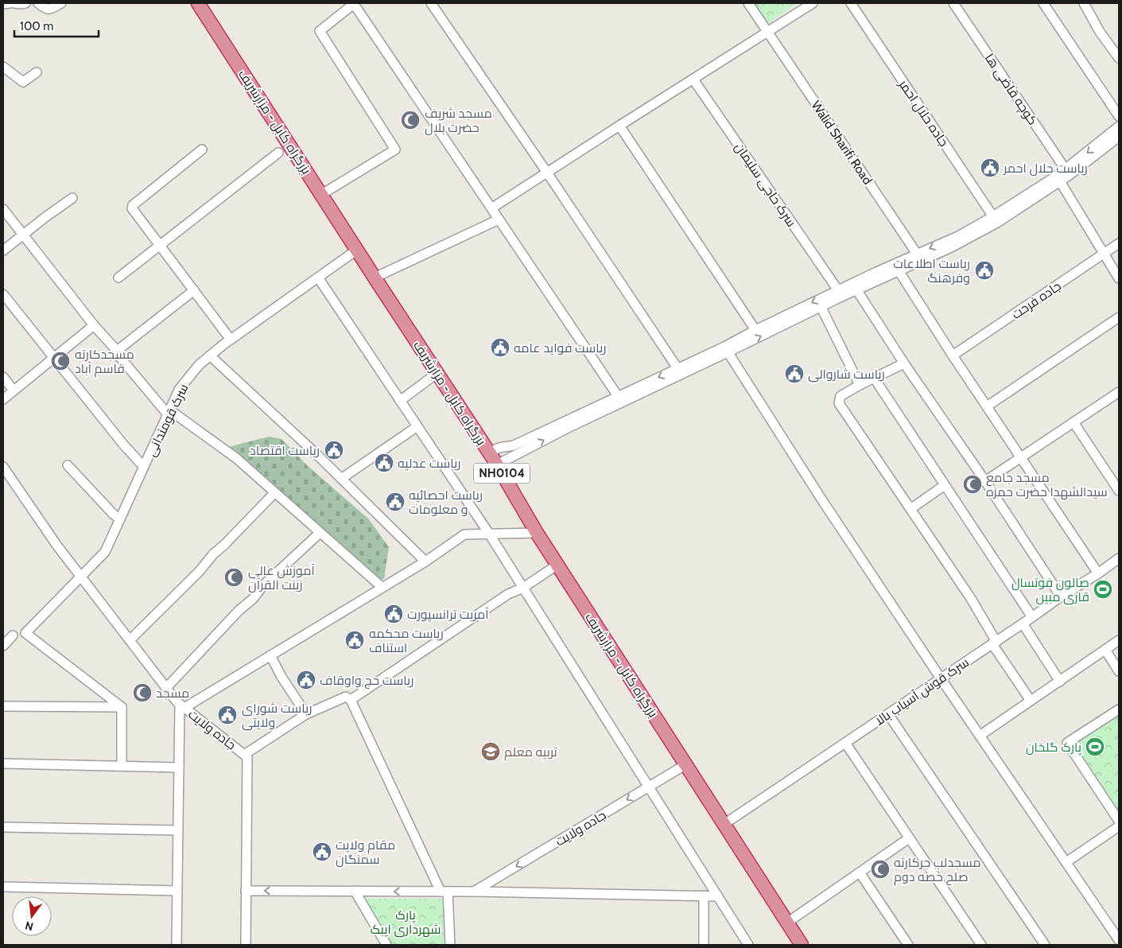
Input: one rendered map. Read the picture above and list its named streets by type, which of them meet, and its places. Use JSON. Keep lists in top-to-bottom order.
{
  "streets": {
    "highway": ["بزرگراه کابل - مزارشریف", "NH0104"],
    "street": [
      "کوچه قاضی ها",
      "جاده حلال احمر",
      "Walid Sharifi Road",
      "سرک حاجی سلیمان",
      "جاده فرحت",
      "سرک قومندانی",
      "سرک قوش آسیاب بالا",
      "جاده ولایت"
    ]
  },
  "crossings": [
    ["بزرگراه کابل - مزارشریف", "سرک قومندانی"],
    ["بزرگراه کابل - مزارشریف", "سرک قوش آسیاب بالا"],
    ["بزرگراه کابل - مزارشریف", "جاده ولایت"],
    ["سرک قومندانی", "جاده ولایت"]
  ],
  "parks": ["پارک شهرداری ایبک"],
  "places": {
    "mosque": [
      "مسجد شریف حضرت بلال",
      "مسجدکارته قاسم آباد",
      "مسجد جامع سیدالشهدا حضرت حمزه",
      "آموزش عالی زینت القرآن",
      "مسجد",
      "مسجدلب جرکارته صلح حصه دوم"
    ],
    "public building": [
      "ریاست حلال احمر",
      "ریاست اطلاعات وفرهنگ",
      "ریاست فواید عامه",
      "ریاست شاروالی",
      "ریاست اقتصاد",
      "ریاست عدلیه",
      "ریاست احصائیه و معلومات",
      "آمریت ترانسپورت",
      "ریاست محکمه استناف",
      "ریاست حج واوقاف",
      "ریاست شورای ولایتی",
      "مقام ولایت سمنگان"
    ],
    "sports": ["صالون فوتسال قاری مبین", "پارک گلخان"],
    "school or university": ["تربیه معلم"]
  },
  "scale_bar": "100 m",
  "north": "bottom"
}
